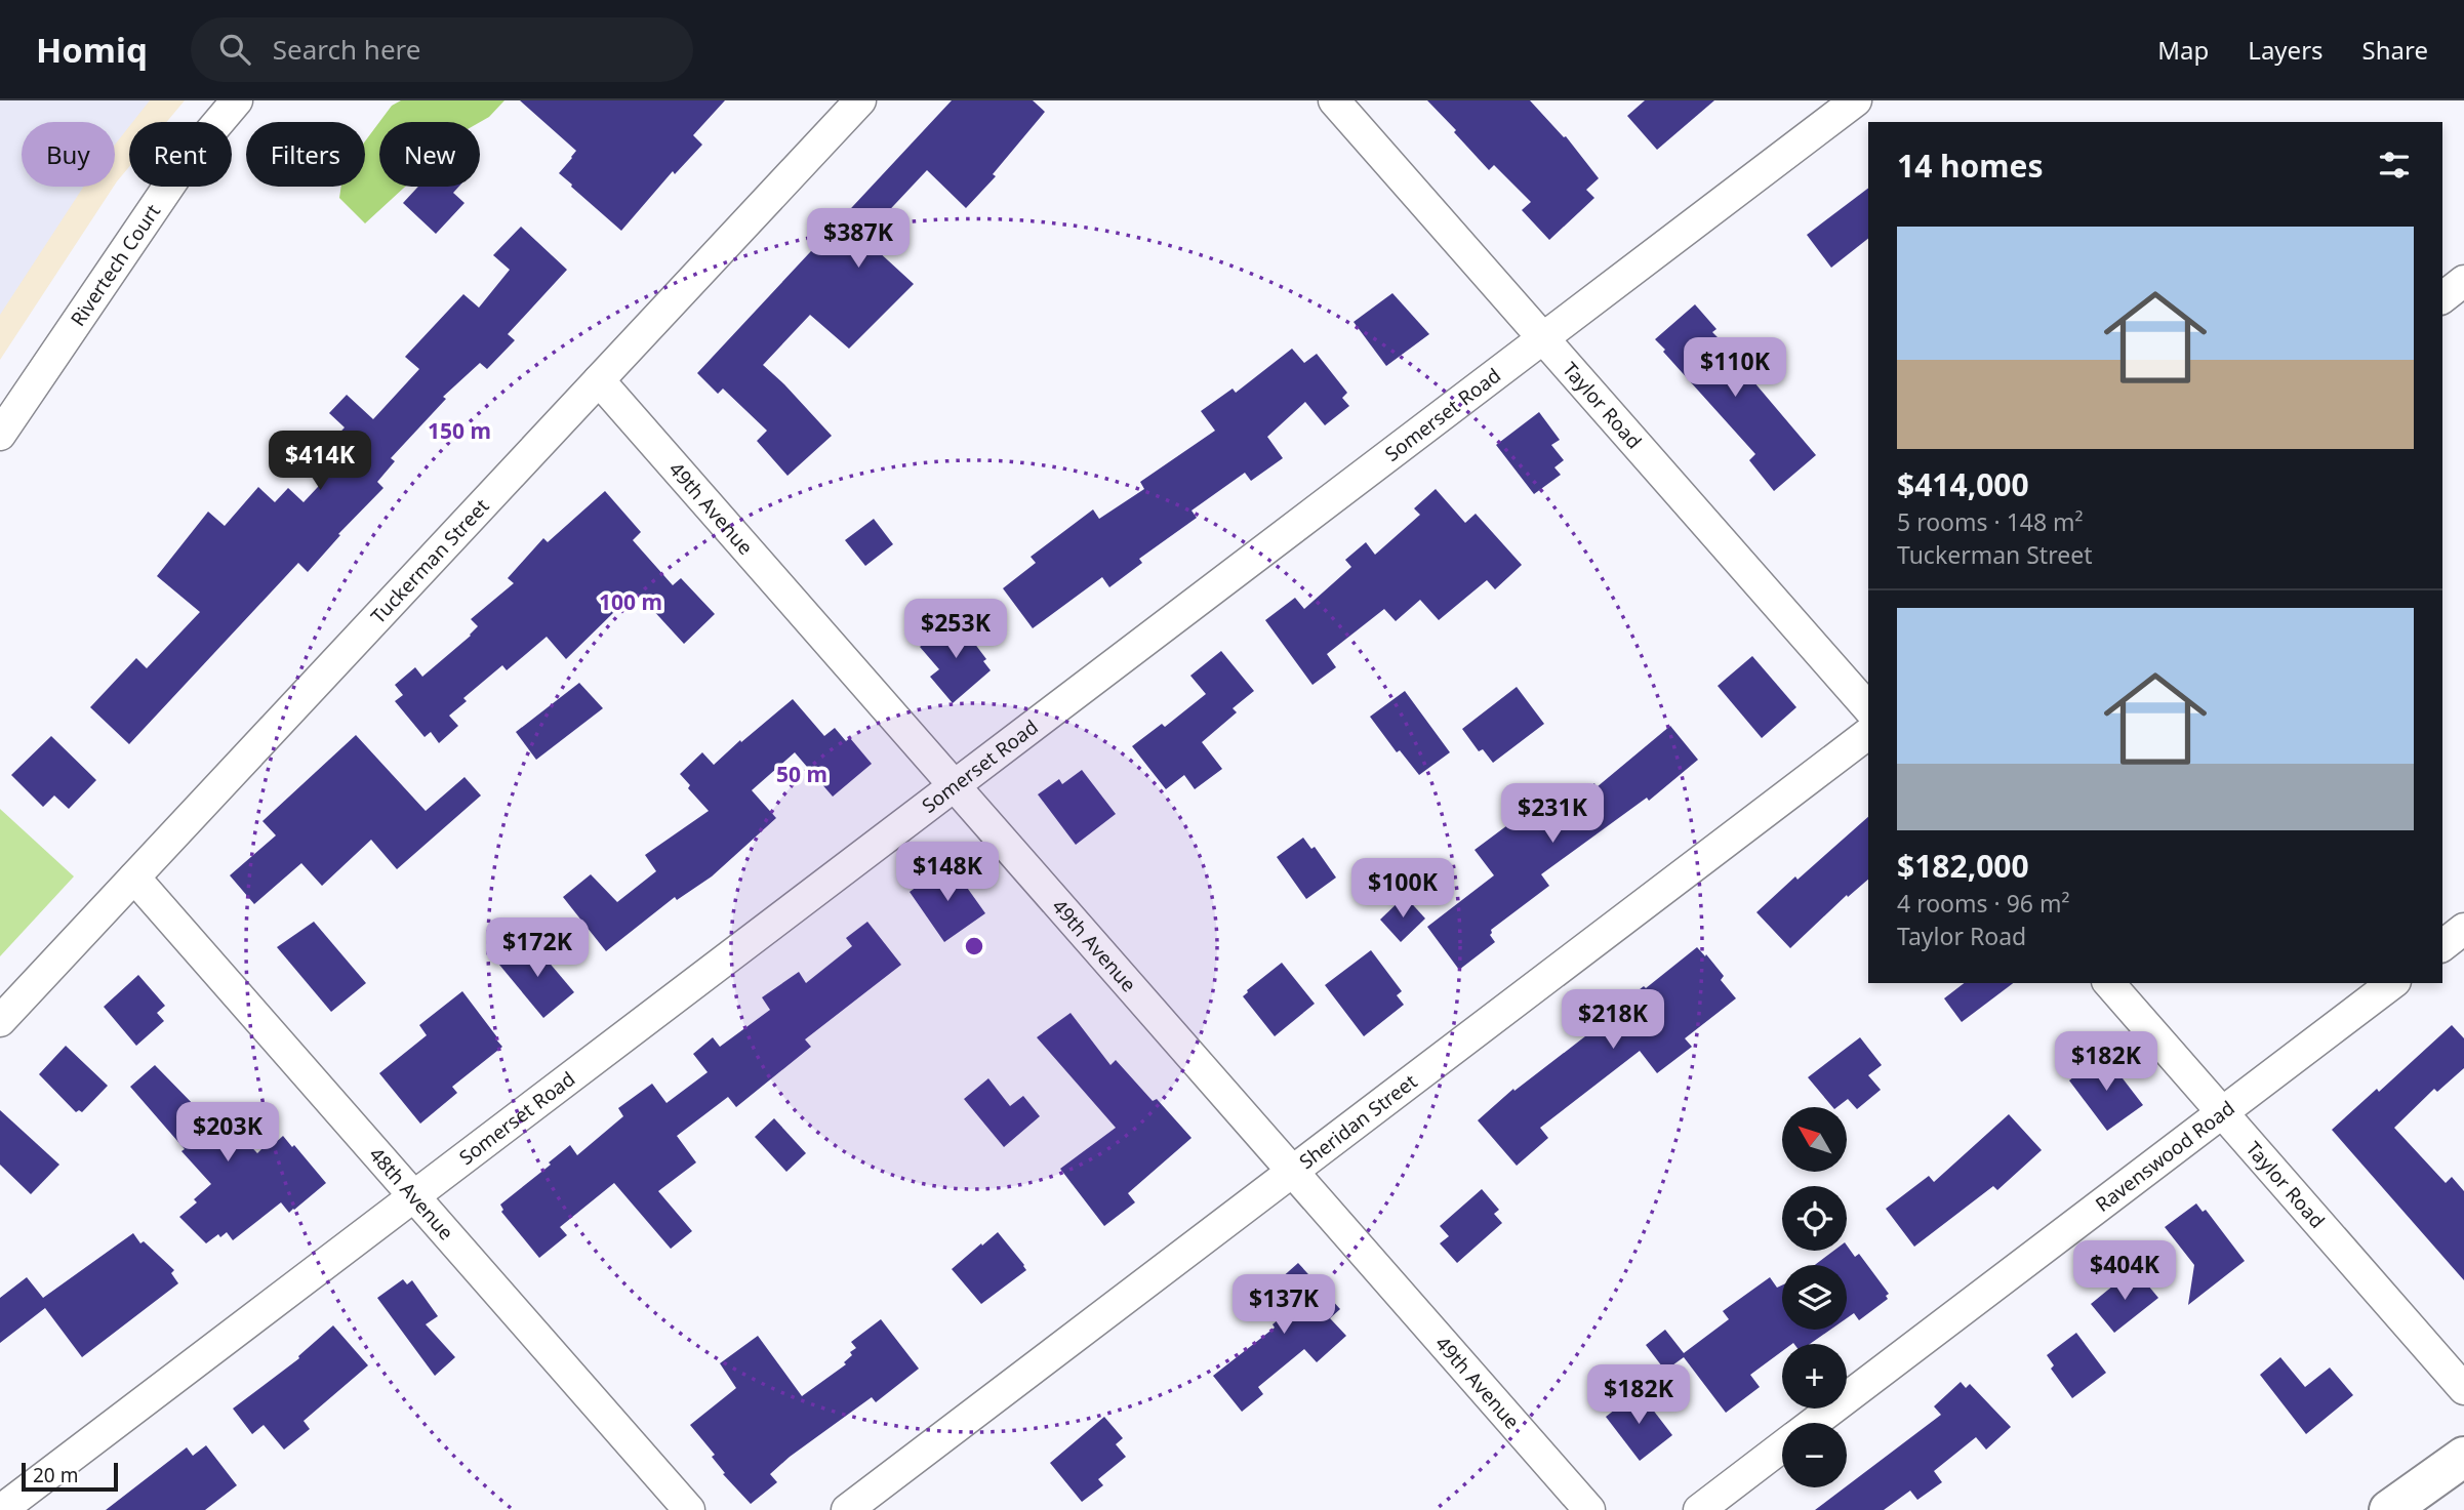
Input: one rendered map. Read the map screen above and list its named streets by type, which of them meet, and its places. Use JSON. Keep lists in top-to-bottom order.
{
  "streets": {
    "street": [
      "Rivertech Court",
      "Taylor Road",
      "Somerset Road",
      "49th Avenue",
      "Tuckerman Street",
      "Sheridan Street",
      "Ravenswood Road",
      "48th Avenue"
    ]
  },
  "crossings": [
    ["Taylor Road", "Somerset Road"],
    ["Taylor Road", "Ravenswood Road"],
    ["Somerset Road", "49th Avenue"],
    ["Somerset Road", "48th Avenue"],
    ["49th Avenue", "Tuckerman Street"],
    ["49th Avenue", "Sheridan Street"],
    ["Tuckerman Street", "48th Avenue"]
  ],
  "scale_bar": "20 m",
  "north": "top left",
  "page": {
    "header": "Homiq",
    "search": "Search here",
    "nav": ["Map", "Layers", "Share"],
    "chip": [
      "Buy",
      "Rent",
      "Filters",
      "New"
    ],
    "heading": "14 homes",
    "price": [
      "$387K",
      "$110K",
      "$414K",
      "$253K",
      "$231K",
      "$148K",
      "$100K",
      "$172K",
      "$218K",
      "$182K",
      "$203K",
      "$404K",
      "$137K",
      "$182K"
    ],
    "list": [
      {
        "name": "$414,000",
        "note": "5 rooms · 148 m² · Tuckerman Street"
      },
      {
        "name": "$182,000",
        "note": "4 rooms · 96 m² · Taylor Road"
      }
    ],
    "map_buttons": ["+", "−"],
    "scale": "20 m"
  },
  "rings": ["150 m", "100 m", "50 m"]
}
